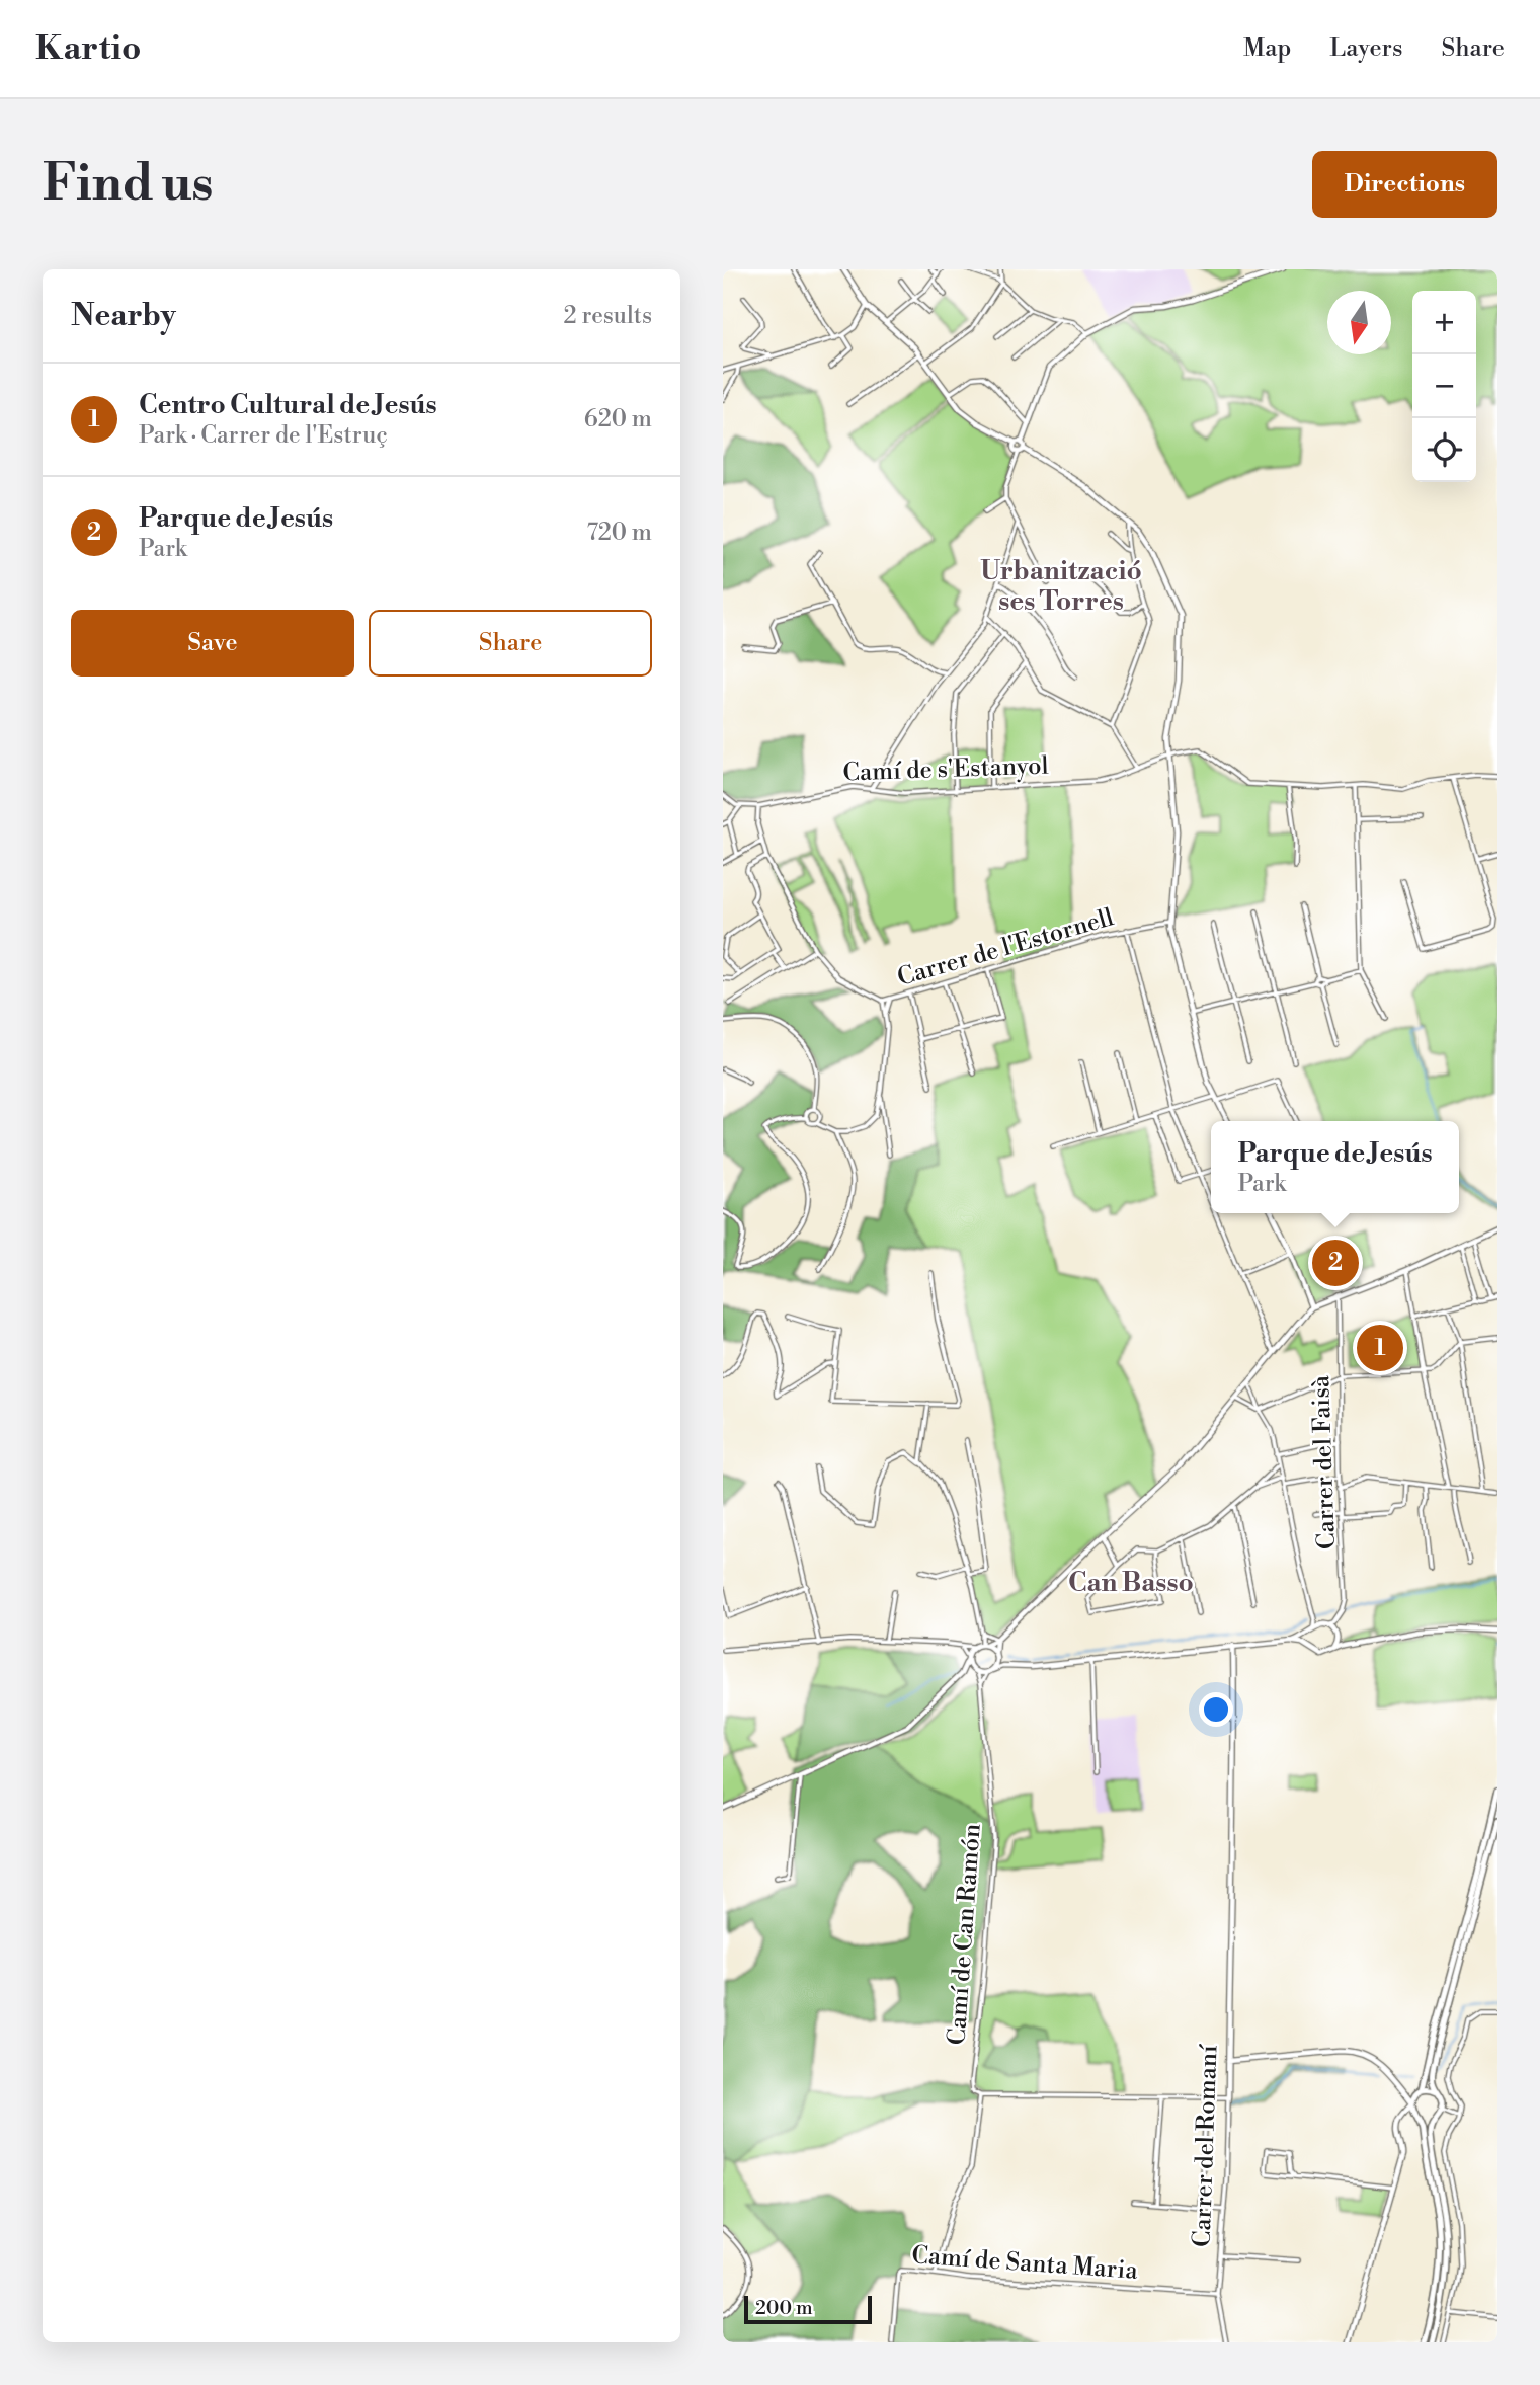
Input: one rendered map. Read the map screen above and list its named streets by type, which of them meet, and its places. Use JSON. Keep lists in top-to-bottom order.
{
  "streets": {
    "street": [
      "Camí de s'Estanyol",
      "Carrer de l'Estornell",
      "Carrer del Faisà",
      "Camí de Can Ramón",
      "Carrer del Romaní",
      "Camí de Santa Maria"
    ]
  },
  "crossings": [
    ["Camí de s'Estanyol", "Carrer de l'Estornell"],
    ["Carrer del Romaní", "Camí de Santa Maria"]
  ],
  "districts": ["Urbanització ses Torres", "Can Basso"],
  "scale_bar": "200 m",
  "north": "bottom",
  "page": {
    "header": "Kartio",
    "nav": ["Map", "Layers", "Share"],
    "buttons": [
      "Directions",
      ["Save", "Share"]
    ],
    "title": "Find us",
    "heading": ["Nearby", "2 results"],
    "map_buttons": ["+", "−"],
    "list": [
      {
        "mark": "1",
        "name": "Centro Cultural de Jesús",
        "note": "Park · Carrer de l'Estruç",
        "value": "620 m"
      },
      {
        "mark": "2",
        "name": "Parque de Jesús",
        "note": "Park",
        "value": "720 m"
      }
    ],
    "popup": ["Parque de Jesús", "Park"],
    "pins": ["2", "1"],
    "scale": "200 m"
  }
}
